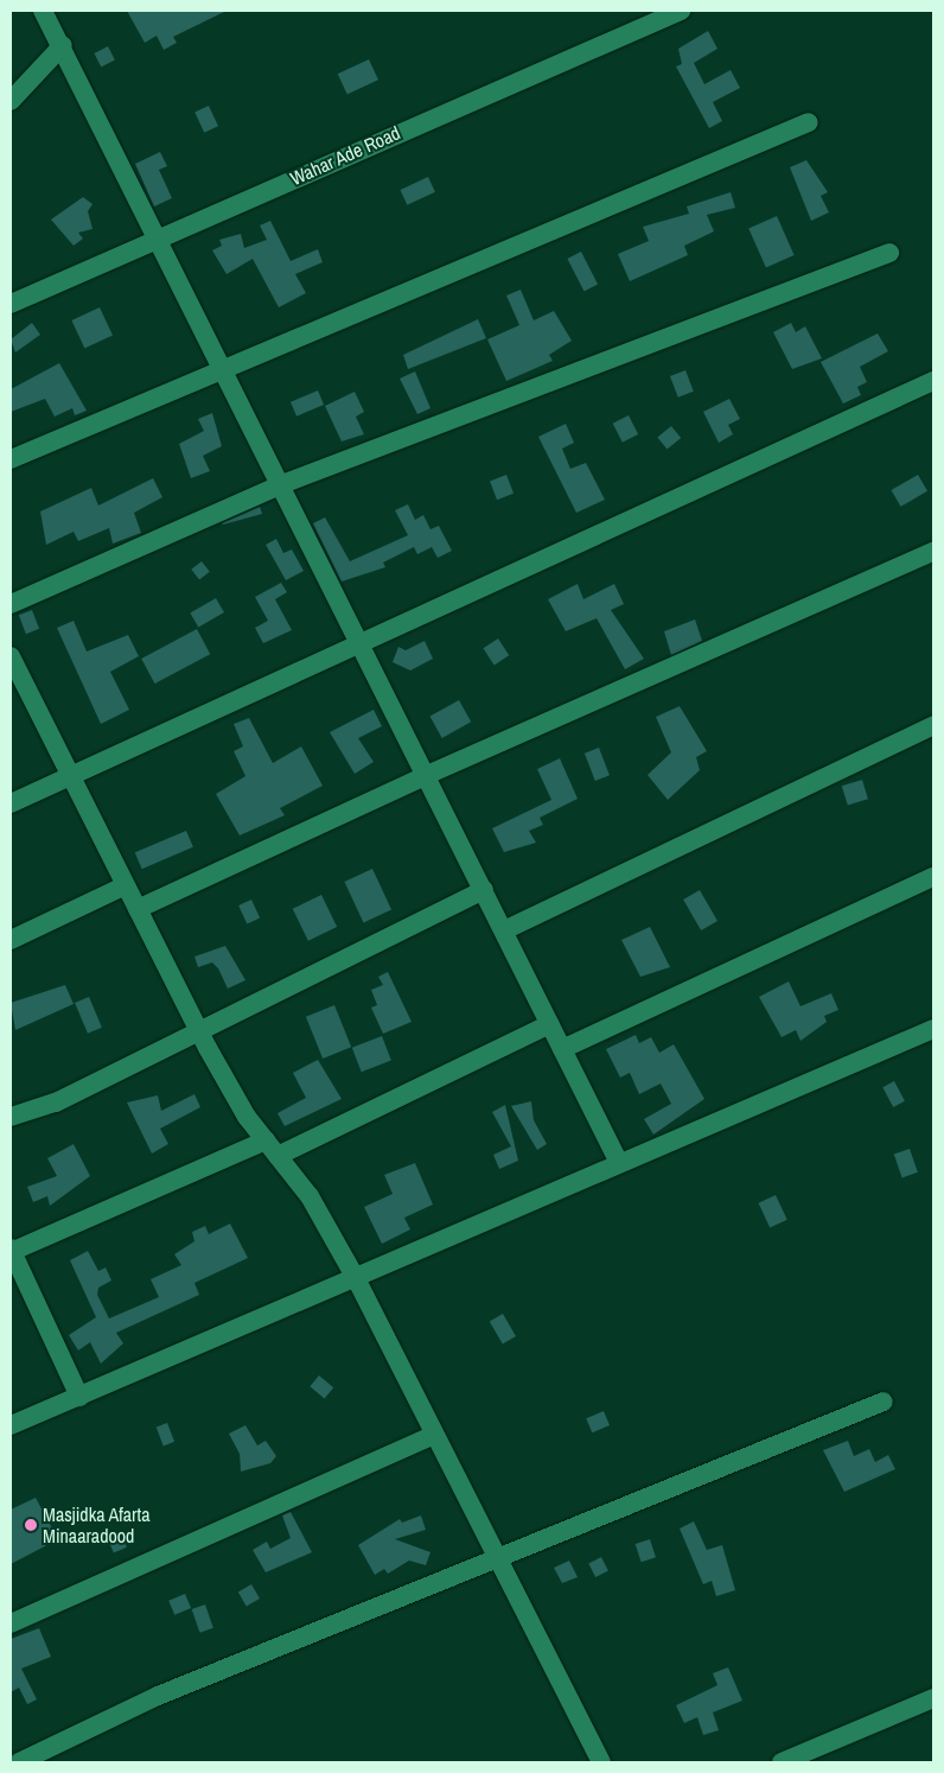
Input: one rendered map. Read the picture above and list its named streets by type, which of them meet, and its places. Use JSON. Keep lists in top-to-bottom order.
{
  "streets": {
    "street": ["Wahar Ade Road"]
  },
  "places": ["Masjidka Afarta Minaaradood"]
}
